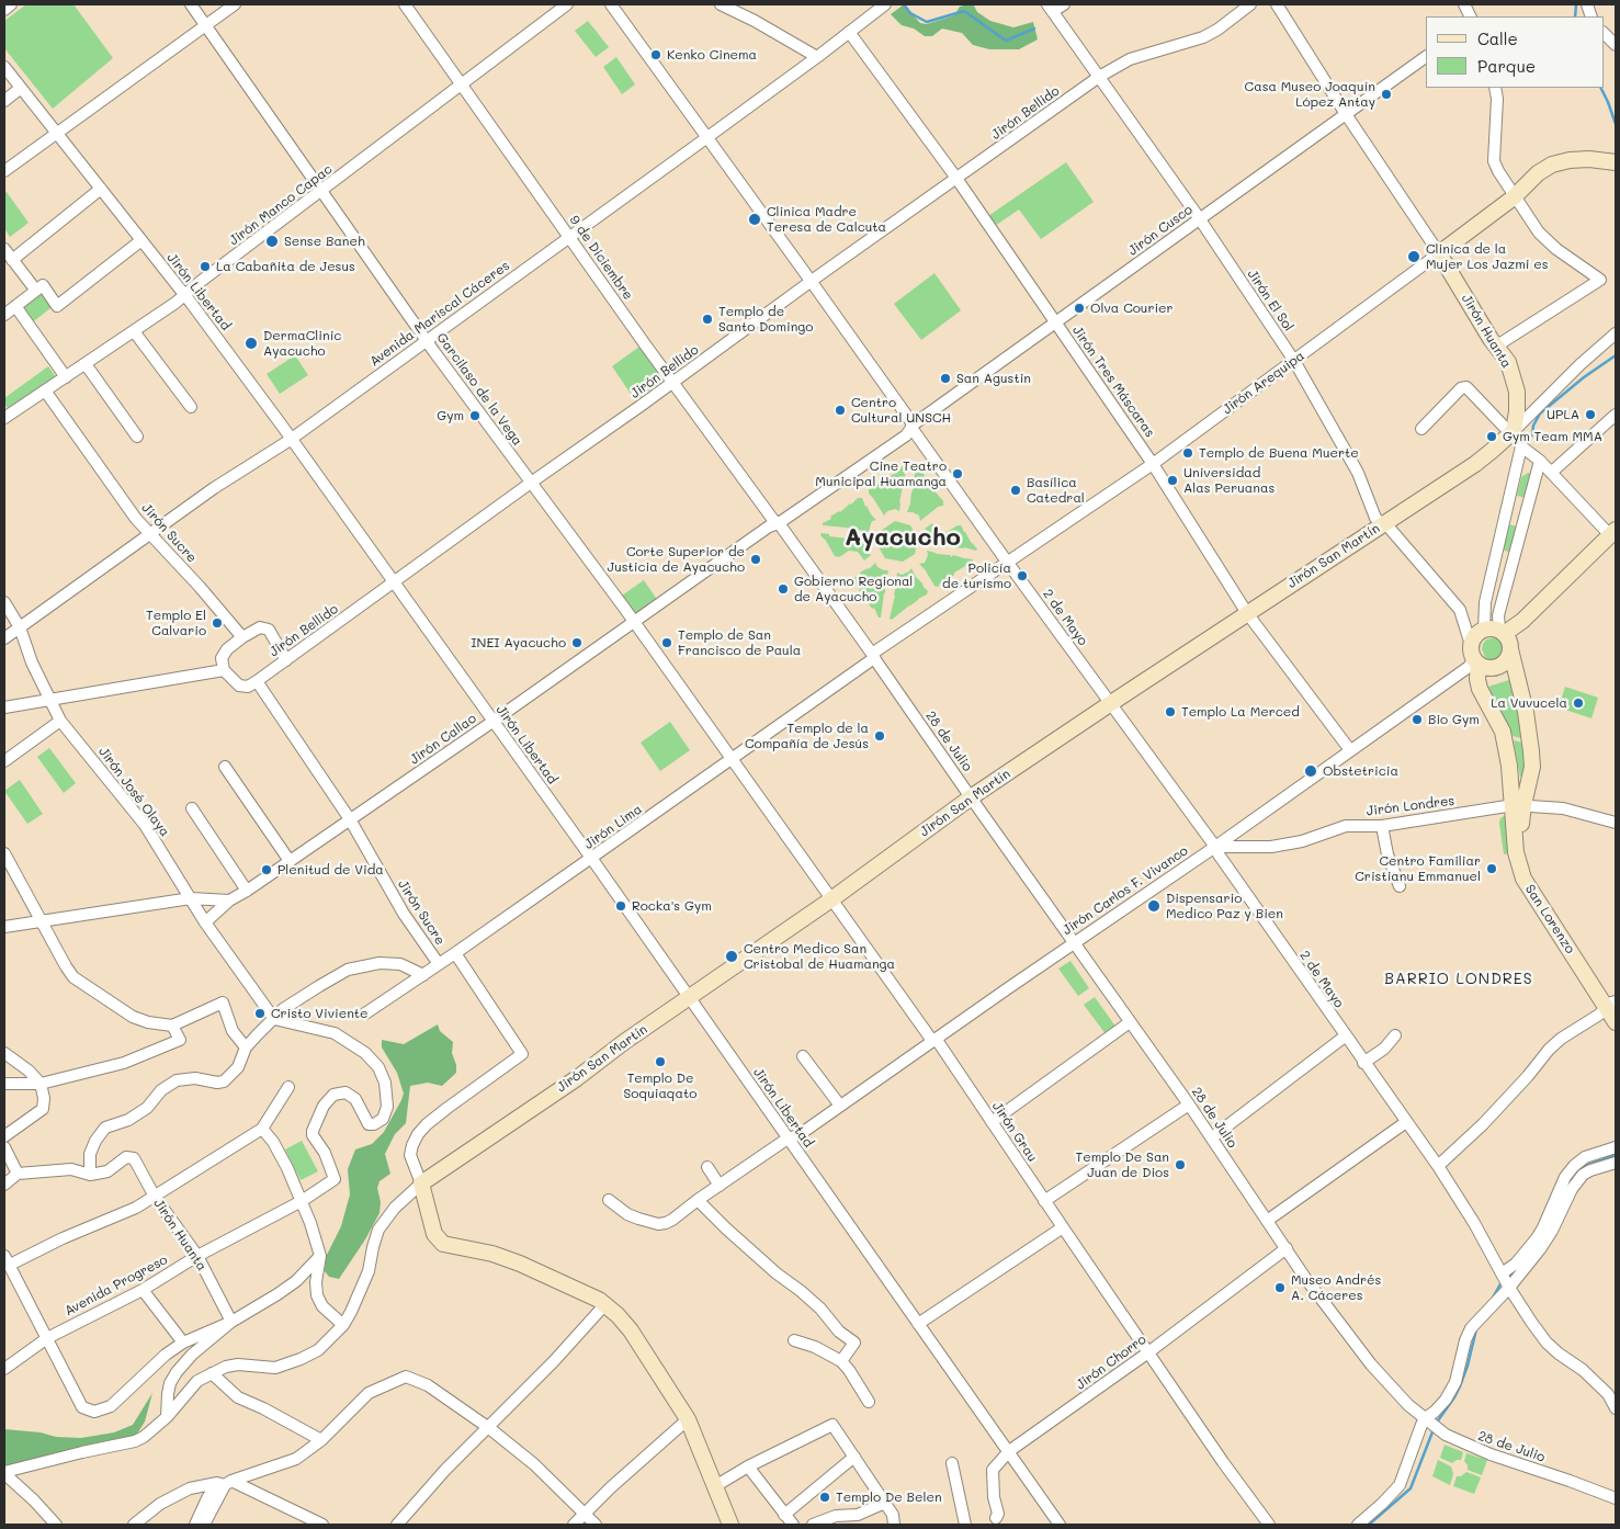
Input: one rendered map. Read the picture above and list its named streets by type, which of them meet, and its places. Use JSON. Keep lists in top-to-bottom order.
{
  "streets": {
    "street": [
      "Jirón Bellido",
      "Jirón Manco Capac",
      "Jirón Cusco",
      "9 de Diciembre",
      "Jirón Libertad",
      "Jirón El Sol",
      "Avenida Mariscal Cáceres",
      "Jirón Huanta",
      "Jirón Tres Máscaras",
      "Jirón Arequipa",
      "Garcilaso de la Vega",
      "Jirón Sucre",
      "Jirón San Martín",
      "2 de Mayo",
      "Jirón Callao",
      "28 de Julio",
      "Jirón José Olaya",
      "Jirón Londres",
      "Jirón Lima",
      "Jirón Carlos F. Vivanco",
      "San Lorenzo",
      "Jirón Grau",
      "Avenida Progreso",
      "Jirón Chorro"
    ]
  },
  "crossings": [
    ["Jirón Bellido", "9 de Diciembre"],
    ["Jirón Bellido", "Jirón Libertad"],
    ["Jirón Bellido", "Jirón El Sol"],
    ["Jirón Bellido", "Jirón Tres Máscaras"],
    ["Jirón Bellido", "Garcilaso de la Vega"],
    ["Jirón Bellido", "Jirón Sucre"],
    ["Jirón Bellido", "2 de Mayo"],
    ["Jirón Manco Capac", "9 de Diciembre"],
    ["Jirón Manco Capac", "Jirón Libertad"],
    ["Jirón Manco Capac", "Garcilaso de la Vega"],
    ["Jirón Manco Capac", "Jirón Sucre"],
    ["Jirón Cusco", "9 de Diciembre"],
    ["Jirón Cusco", "Jirón El Sol"],
    ["Jirón Cusco", "Jirón Tres Máscaras"],
    ["Jirón Cusco", "2 de Mayo"],
    ["Jirón Cusco", "Jirón Callao"],
    ["Jirón Cusco", "28 de Julio"],
    ["9 de Diciembre", "Avenida Mariscal Cáceres"],
    ["9 de Diciembre", "Jirón Callao"],
    ["9 de Diciembre", "28 de Julio"],
    ["Jirón Libertad", "Avenida Mariscal Cáceres"],
    ["Jirón Libertad", "Jirón San Martín"],
    ["Jirón Libertad", "Jirón Callao"],
    ["Jirón Libertad", "Jirón Lima"],
    ["Jirón Libertad", "Jirón Carlos F. Vivanco"],
    ["Jirón Libertad", "Jirón Chorro"],
    ["Jirón El Sol", "Jirón Arequipa"],
    ["Jirón El Sol", "Jirón San Martín"],
    ["Jirón El Sol", "Jirón Carlos F. Vivanco"],
    ["Avenida Mariscal Cáceres", "Jirón Tres Máscaras"],
    ["Avenida Mariscal Cáceres", "Garcilaso de la Vega"],
    ["Avenida Mariscal Cáceres", "Jirón Sucre"],
    ["Avenida Mariscal Cáceres", "2 de Mayo"],
    ["Avenida Mariscal Cáceres", "Jirón José Olaya"],
    ["Jirón Huanta", "Jirón Arequipa"],
    ["Jirón Huanta", "Jirón San Martín"],
    ["Jirón Huanta", "Avenida Progreso"],
    ["Jirón Tres Máscaras", "Jirón Arequipa"],
    ["Jirón Tres Máscaras", "Jirón San Martín"],
    ["Jirón Tres Máscaras", "Jirón Carlos F. Vivanco"],
    ["Jirón Arequipa", "2 de Mayo"],
    ["Jirón Arequipa", "28 de Julio"],
    ["Jirón Arequipa", "Jirón Lima"],
    ["Garcilaso de la Vega", "Jirón Callao"],
    ["Garcilaso de la Vega", "Jirón Lima"],
    ["Garcilaso de la Vega", "Jirón Grau"],
    ["Jirón Sucre", "Jirón San Martín"],
    ["Jirón Sucre", "Jirón Callao"],
    ["Jirón Sucre", "Jirón Lima"],
    ["Jirón San Martín", "2 de Mayo"],
    ["Jirón San Martín", "28 de Julio"],
    ["Jirón San Martín", "Jirón Grau"],
    ["2 de Mayo", "Jirón Londres"],
    ["2 de Mayo", "Jirón Carlos F. Vivanco"],
    ["Jirón Callao", "28 de Julio"],
    ["Jirón Callao", "Jirón José Olaya"],
    ["28 de Julio", "Jirón Lima"],
    ["28 de Julio", "Jirón Carlos F. Vivanco"],
    ["28 de Julio", "Jirón Chorro"],
    ["Jirón José Olaya", "Avenida Progreso"],
    ["Jirón Londres", "Jirón Carlos F. Vivanco"],
    ["Jirón Londres", "San Lorenzo"],
    ["Jirón Lima", "Jirón Grau"],
    ["Jirón Carlos F. Vivanco", "Jirón Grau"],
    ["Jirón Grau", "Jirón Chorro"]
  ],
  "districts": ["Ayacucho", "BARRIO LONDRES"],
  "places": [
    "Kenko Cinema",
    "Casa Museo Joaquín López Antay",
    "Clinica Madre Teresa de Calcuta",
    "Sense Baneh",
    "Clinica de la Mujer Los Jazmi es",
    "La Cabañita de Jesus",
    "Olva Courier",
    "Templo de Santo Domingo",
    "DermaClinic Ayacucho",
    "San Agustin",
    "Centro Cultural UNSCH",
    "UPLA",
    "Gym",
    "Gym Team MMA",
    "Templo de Buena Muerte",
    "Cine Teatro Municipal Huamanga",
    "Universidad Alas Peruanas",
    "Basílica Catedral",
    "Corte Superior de Justicia de Ayacucho",
    "Policía de turismo",
    "Gobierno Regional de Ayacucho",
    "Templo El Calvario",
    "INEI Ayacucho",
    "Templo de San Francisco de Paula",
    "La Vuvucela",
    "Templo La Merced",
    "Bio Gym",
    "Templo de la Compañía de Jesús",
    "Obstetricia",
    "Centro Familiar Cristianu Emmanuel",
    "Plenitud de Vida",
    "Rocka's Gym",
    "Dispensario Medico Paz y Bien",
    "Centro Medico San Cristobal de Huamanga",
    "Cristo Viviente",
    "Templo De Soquiaqato",
    "Templo De San Juan de Dios",
    "Museo Andrés A. Cáceres",
    "Templo De Belen"
  ],
  "legend": ["Calle", "Parque"]
}
